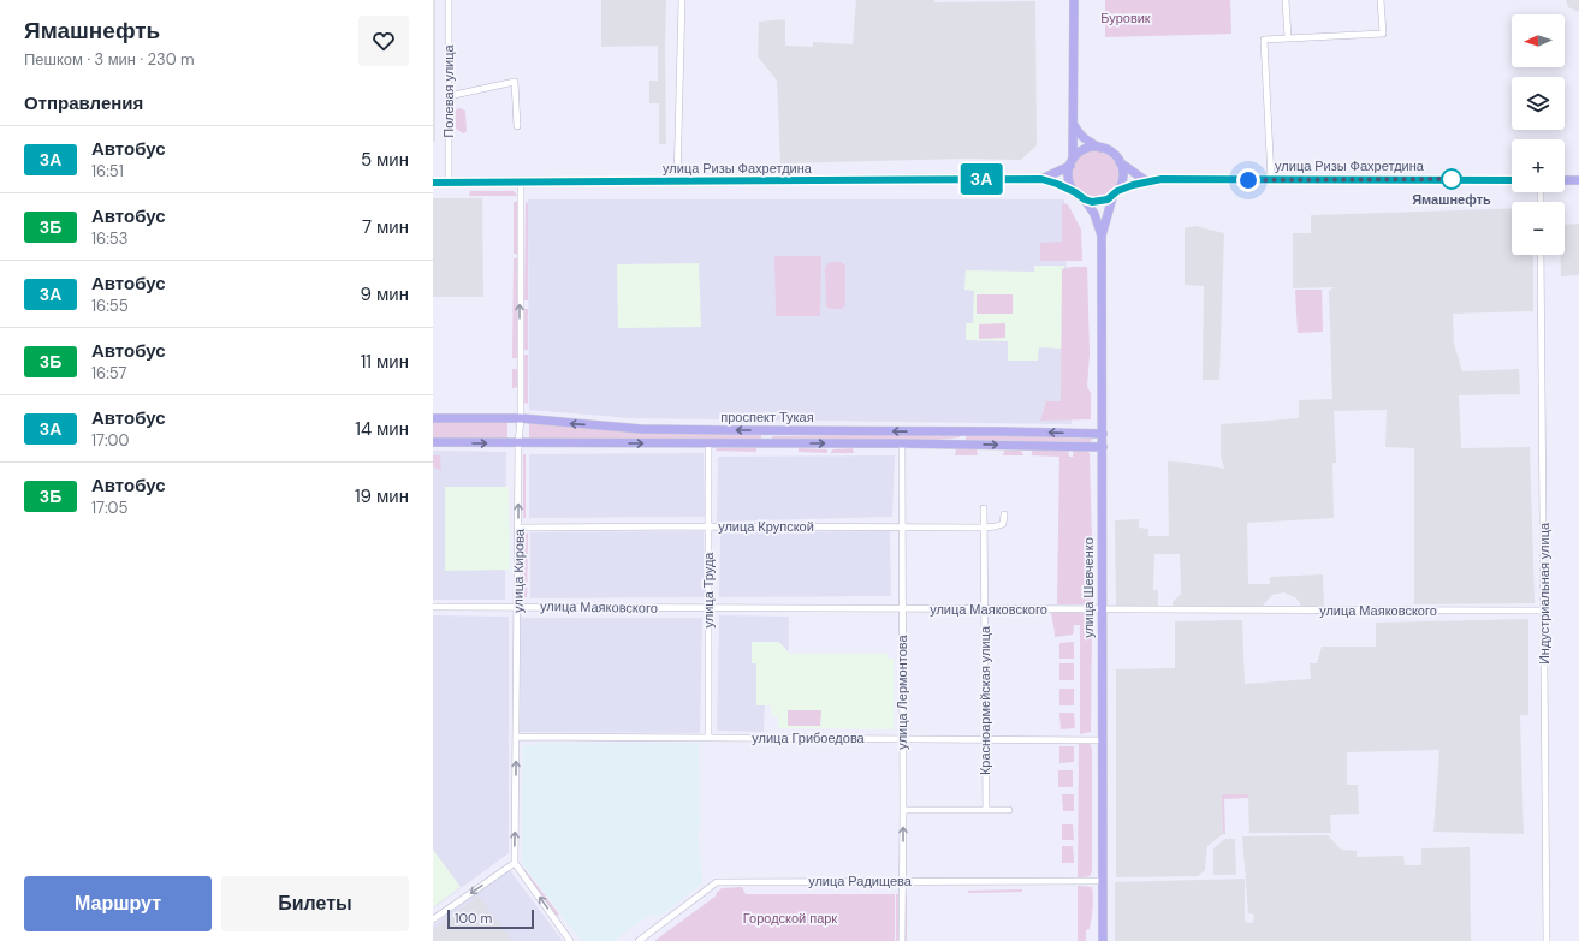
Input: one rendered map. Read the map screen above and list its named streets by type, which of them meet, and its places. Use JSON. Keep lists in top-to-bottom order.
{
  "streets": {
    "main road": ["улица Ризы Фахретдина", "проспект Тукая", "улица Шевченко"],
    "street": [
      "Полевая улица",
      "улица Крупской",
      "улица Кирова",
      "улица Труда",
      "Индустриальная улица",
      "улица Маяковского",
      "улица Лермонтова",
      "Красноармейская улица",
      "улица Грибоедова",
      "улица Радищева"
    ]
  },
  "crossings": [
    ["Полевая улица", "улица Ризы Фахретдина"],
    ["улица Ризы Фахретдина", "улица Кирова"],
    ["проспект Тукая", "улица Кирова"],
    ["проспект Тукая", "улица Шевченко"],
    ["проспект Тукая", "улица Труда"],
    ["проспект Тукая", "улица Лермонтова"],
    ["улица Крупской", "улица Кирова"],
    ["улица Крупской", "улица Труда"],
    ["улица Крупской", "улица Лермонтова"],
    ["улица Крупской", "Красноармейская улица"],
    ["улица Кирова", "улица Маяковского"],
    ["улица Кирова", "улица Грибоедова"],
    ["улица Шевченко", "улица Маяковского"],
    ["улица Шевченко", "улица Грибоедова"],
    ["улица Шевченко", "улица Радищева"],
    ["улица Труда", "улица Маяковского"],
    ["улица Труда", "улица Грибоедова"],
    ["Индустриальная улица", "улица Маяковского"],
    ["улица Маяковского", "улица Лермонтова"],
    ["улица Маяковского", "Красноармейская улица"],
    ["улица Лермонтова", "улица Грибоедова"],
    ["улица Лермонтова", "улица Радищева"],
    ["Красноармейская улица", "улица Грибоедова"]
  ],
  "one_way": ["улица Кирова"],
  "parks": ["Буровик", "Городской парк"],
  "places": ["Ямашнефть"],
  "lines": ["bus line 3А"],
  "scale_bar": "100 m",
  "north": "left",
  "page": {
    "heading": [
      ["Ямашнефть", "Пешком · 3 мин · 230 m"],
      "Отправления"
    ],
    "on_map": "3А",
    "map_buttons": ["+", "−"],
    "list": [
      {
        "mark": "3А",
        "name": "Автобус",
        "note": "16:51",
        "value": "5 мин"
      },
      {
        "mark": "3Б",
        "name": "Автобус",
        "note": "16:53",
        "value": "7 мин"
      },
      {
        "mark": "3А",
        "name": "Автобус",
        "note": "16:55",
        "value": "9 мин"
      },
      {
        "mark": "3Б",
        "name": "Автобус",
        "note": "16:57",
        "value": "11 мин"
      },
      {
        "mark": "3А",
        "name": "Автобус",
        "note": "17:00",
        "value": "14 мин"
      },
      {
        "mark": "3Б",
        "name": "Автобус",
        "note": "17:05",
        "value": "19 мин"
      }
    ],
    "buttons": ["Маршрут", "Билеты"],
    "scale": "100 m"
  }
}
